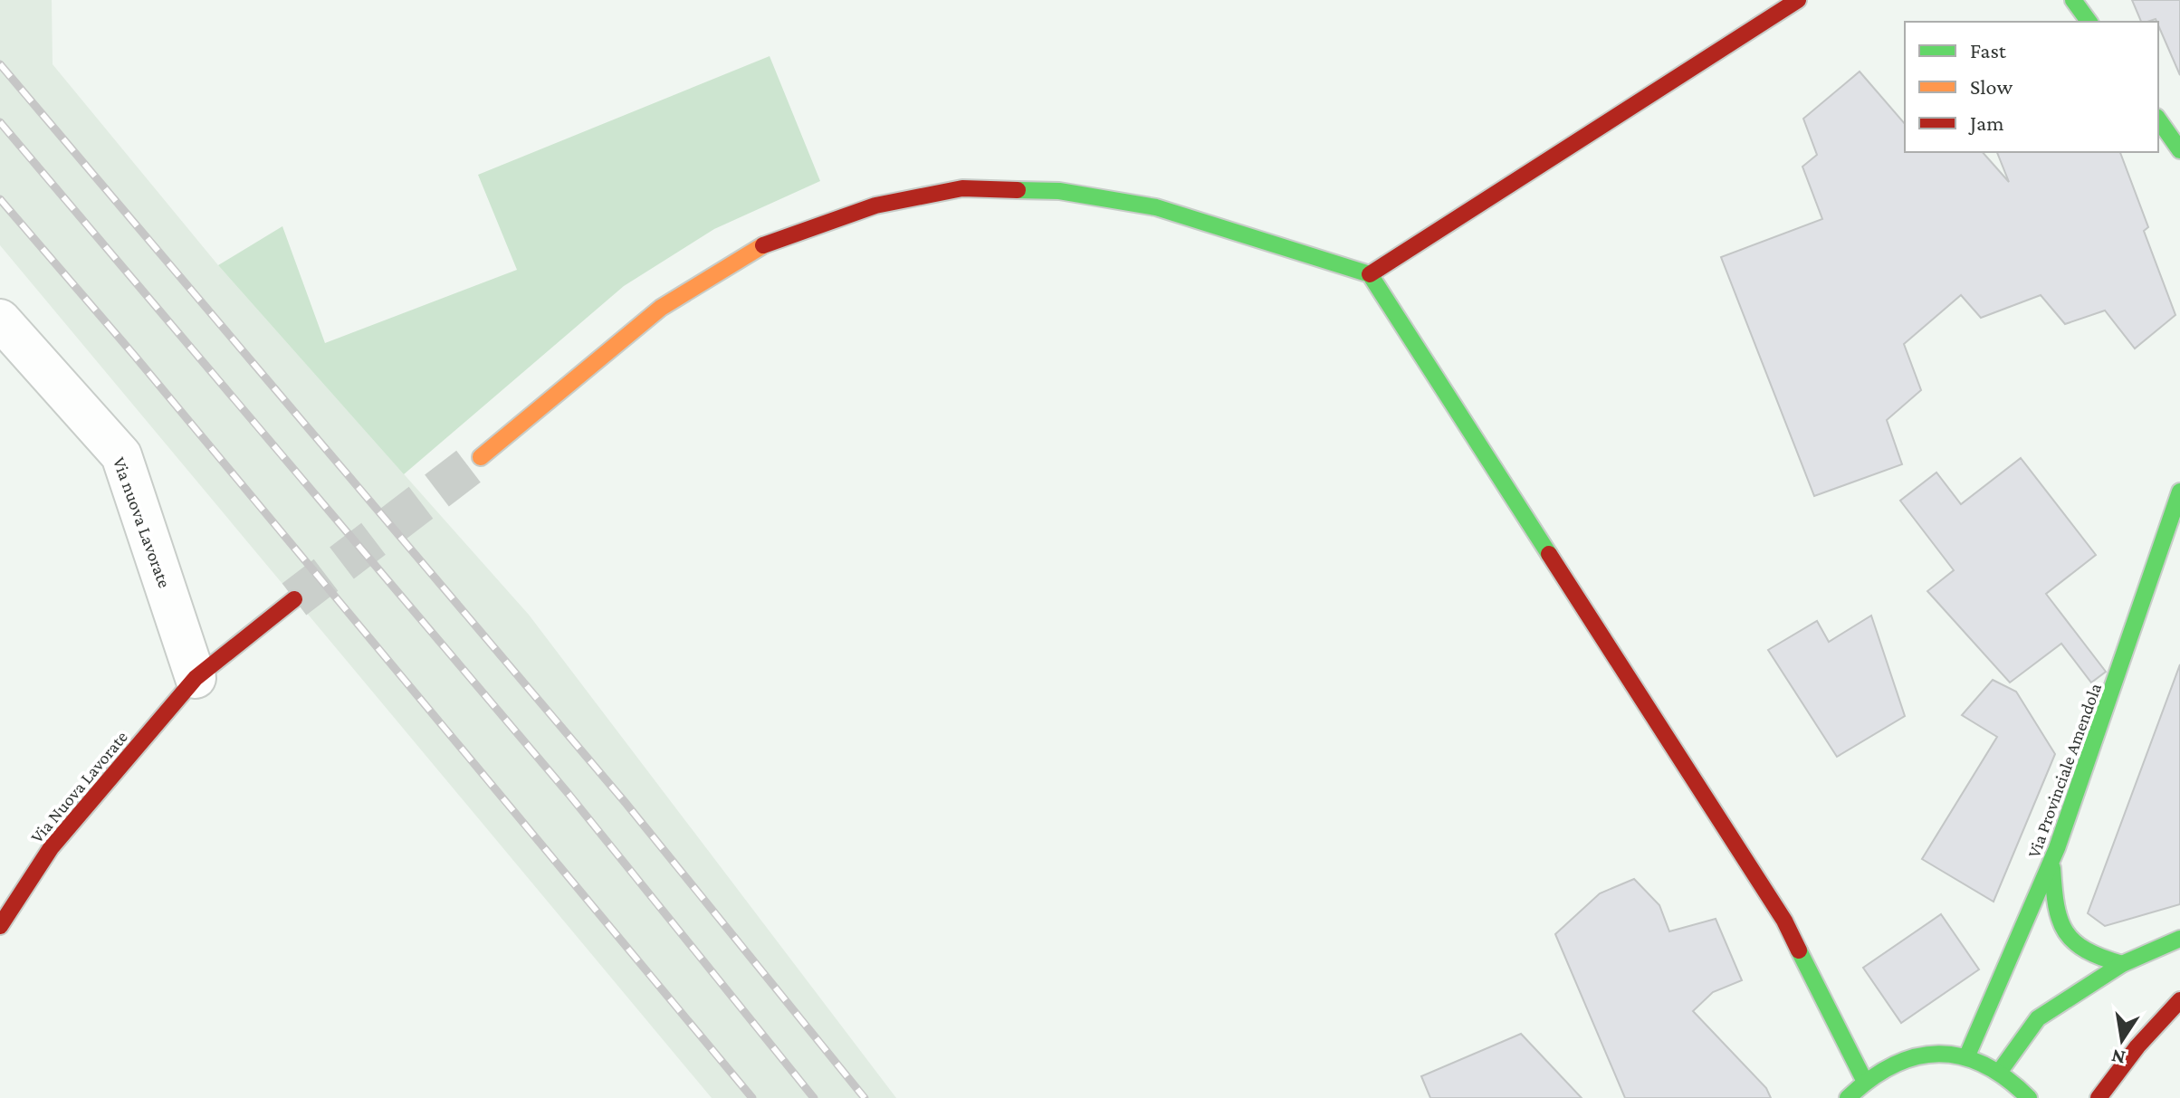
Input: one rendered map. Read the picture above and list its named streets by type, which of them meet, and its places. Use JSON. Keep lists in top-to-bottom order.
{
  "streets": {
    "main road": ["Via Provinciale Amendola", "Via Nuova Lavorate"],
    "street": ["Via nuova Lavorate"]
  },
  "crossings": [
    ["Via nuova Lavorate", "Via Nuova Lavorate"]
  ],
  "legend": ["Fast", "Slow", "Jam"],
  "north": "bottom"
}
